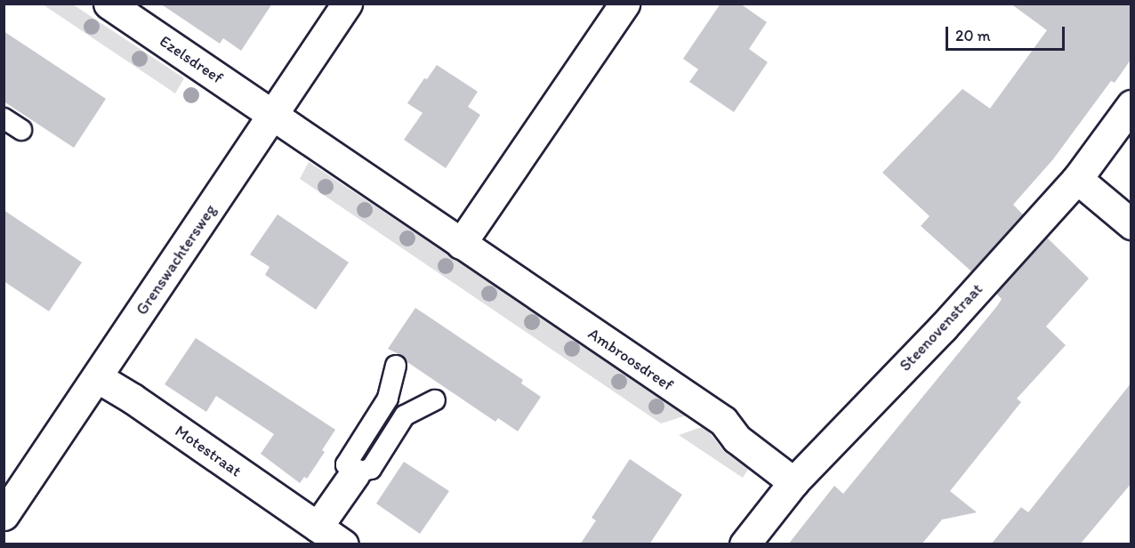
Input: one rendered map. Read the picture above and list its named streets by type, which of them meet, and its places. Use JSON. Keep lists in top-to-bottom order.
{
  "streets": {
    "street": [
      "Ezelsdreef",
      "Grenswachtersweg",
      "Steenovenstraat",
      "Ambroosdreef",
      "Motestraat"
    ]
  },
  "crossings": [
    ["Ezelsdreef", "Grenswachtersweg"],
    ["Ezelsdreef", "Ambroosdreef"],
    ["Grenswachtersweg", "Ambroosdreef"],
    ["Grenswachtersweg", "Motestraat"],
    ["Steenovenstraat", "Ambroosdreef"]
  ],
  "scale_bar": "20 m"
}
